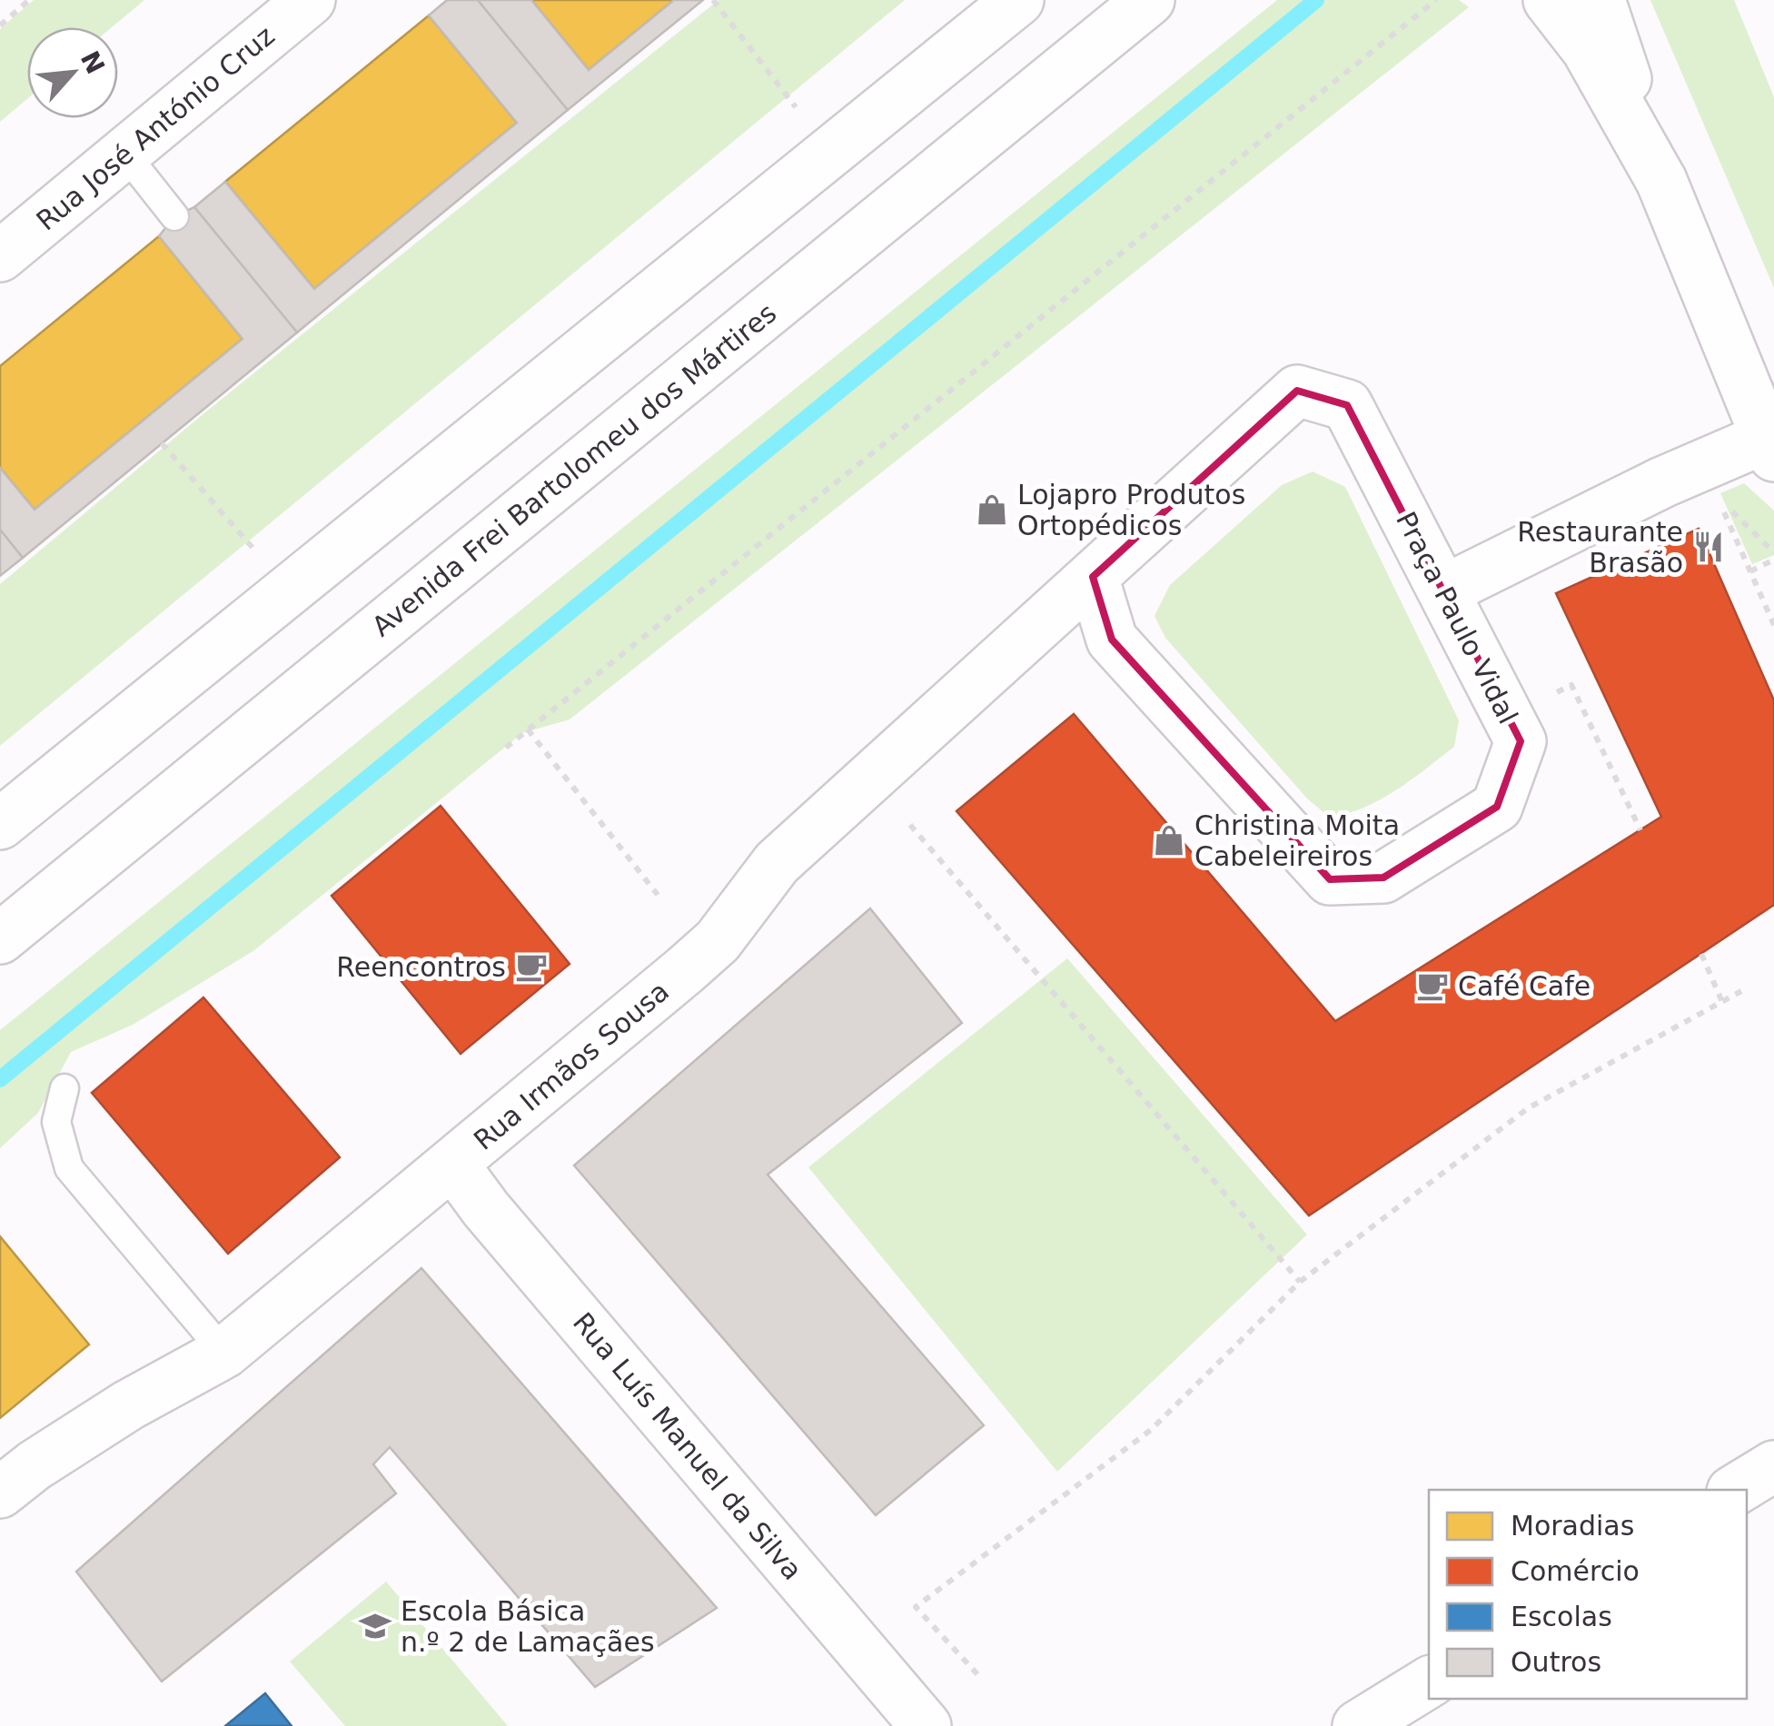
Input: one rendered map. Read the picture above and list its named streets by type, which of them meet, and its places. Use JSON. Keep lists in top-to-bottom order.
{
  "streets": {
    "main road": [
      "Rua José António Cruz",
      "Avenida Frei Bartolomeu dos Mártires",
      "Praça Paulo Vidal",
      "Rua Irmãos Sousa",
      "Rua Luís Manuel da Silva"
    ]
  },
  "crossings": [
    ["Praça Paulo Vidal", "Rua Irmãos Sousa"],
    ["Rua Irmãos Sousa", "Rua Luís Manuel da Silva"]
  ],
  "places": {
    "shop": ["Lojapro Produtos Ortopédicos", "Christina Moita Cabeleireiros"],
    "restaurant": ["Restaurante Brasão"],
    "cafe": ["Reencontros", "Café Cafe"],
    "school or university": ["Escola Básica n.º 2 de Lamaçães"]
  },
  "legend": [
    "Moradias",
    "Comércio",
    "Escolas",
    "Outros"
  ],
  "north": "top right"
}
